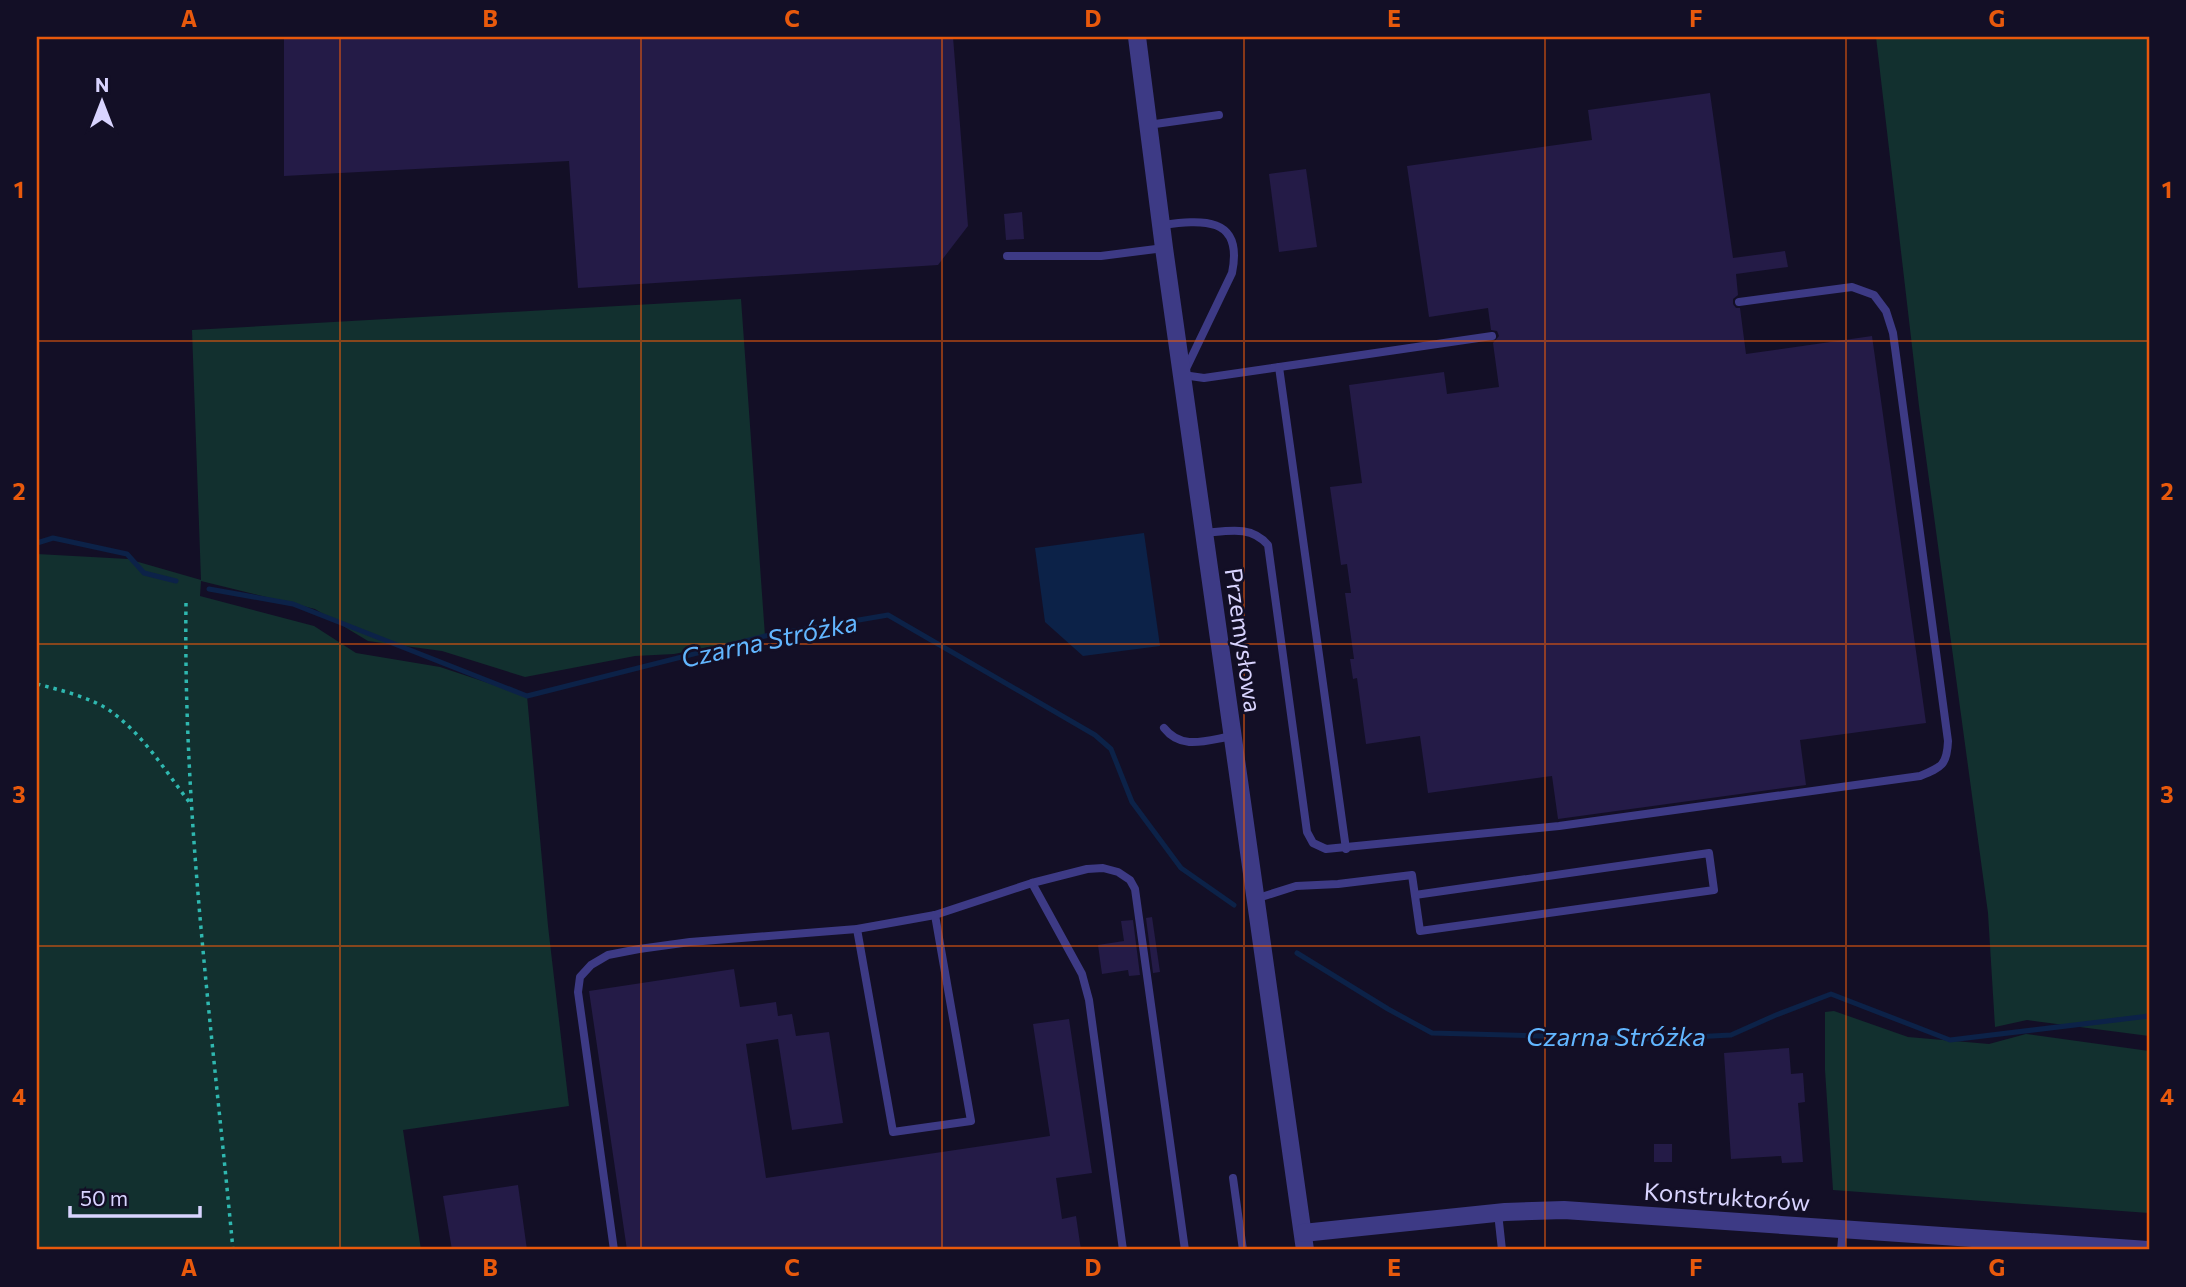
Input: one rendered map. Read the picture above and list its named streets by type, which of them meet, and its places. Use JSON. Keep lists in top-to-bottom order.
{
  "streets": {
    "street": ["Przemysłowa", "Konstruktorów"]
  },
  "crossings": [
    ["Przemysłowa", "Konstruktorów"]
  ],
  "water": ["Czarna Stróżka"],
  "scale_bar": "50 m",
  "north": "top",
  "grid": {
    "columns": [
      "A",
      "B",
      "C",
      "D",
      "E",
      "F",
      "G"
    ],
    "rows": [
      "1",
      "2",
      "3",
      "4"
    ]
  }
}
